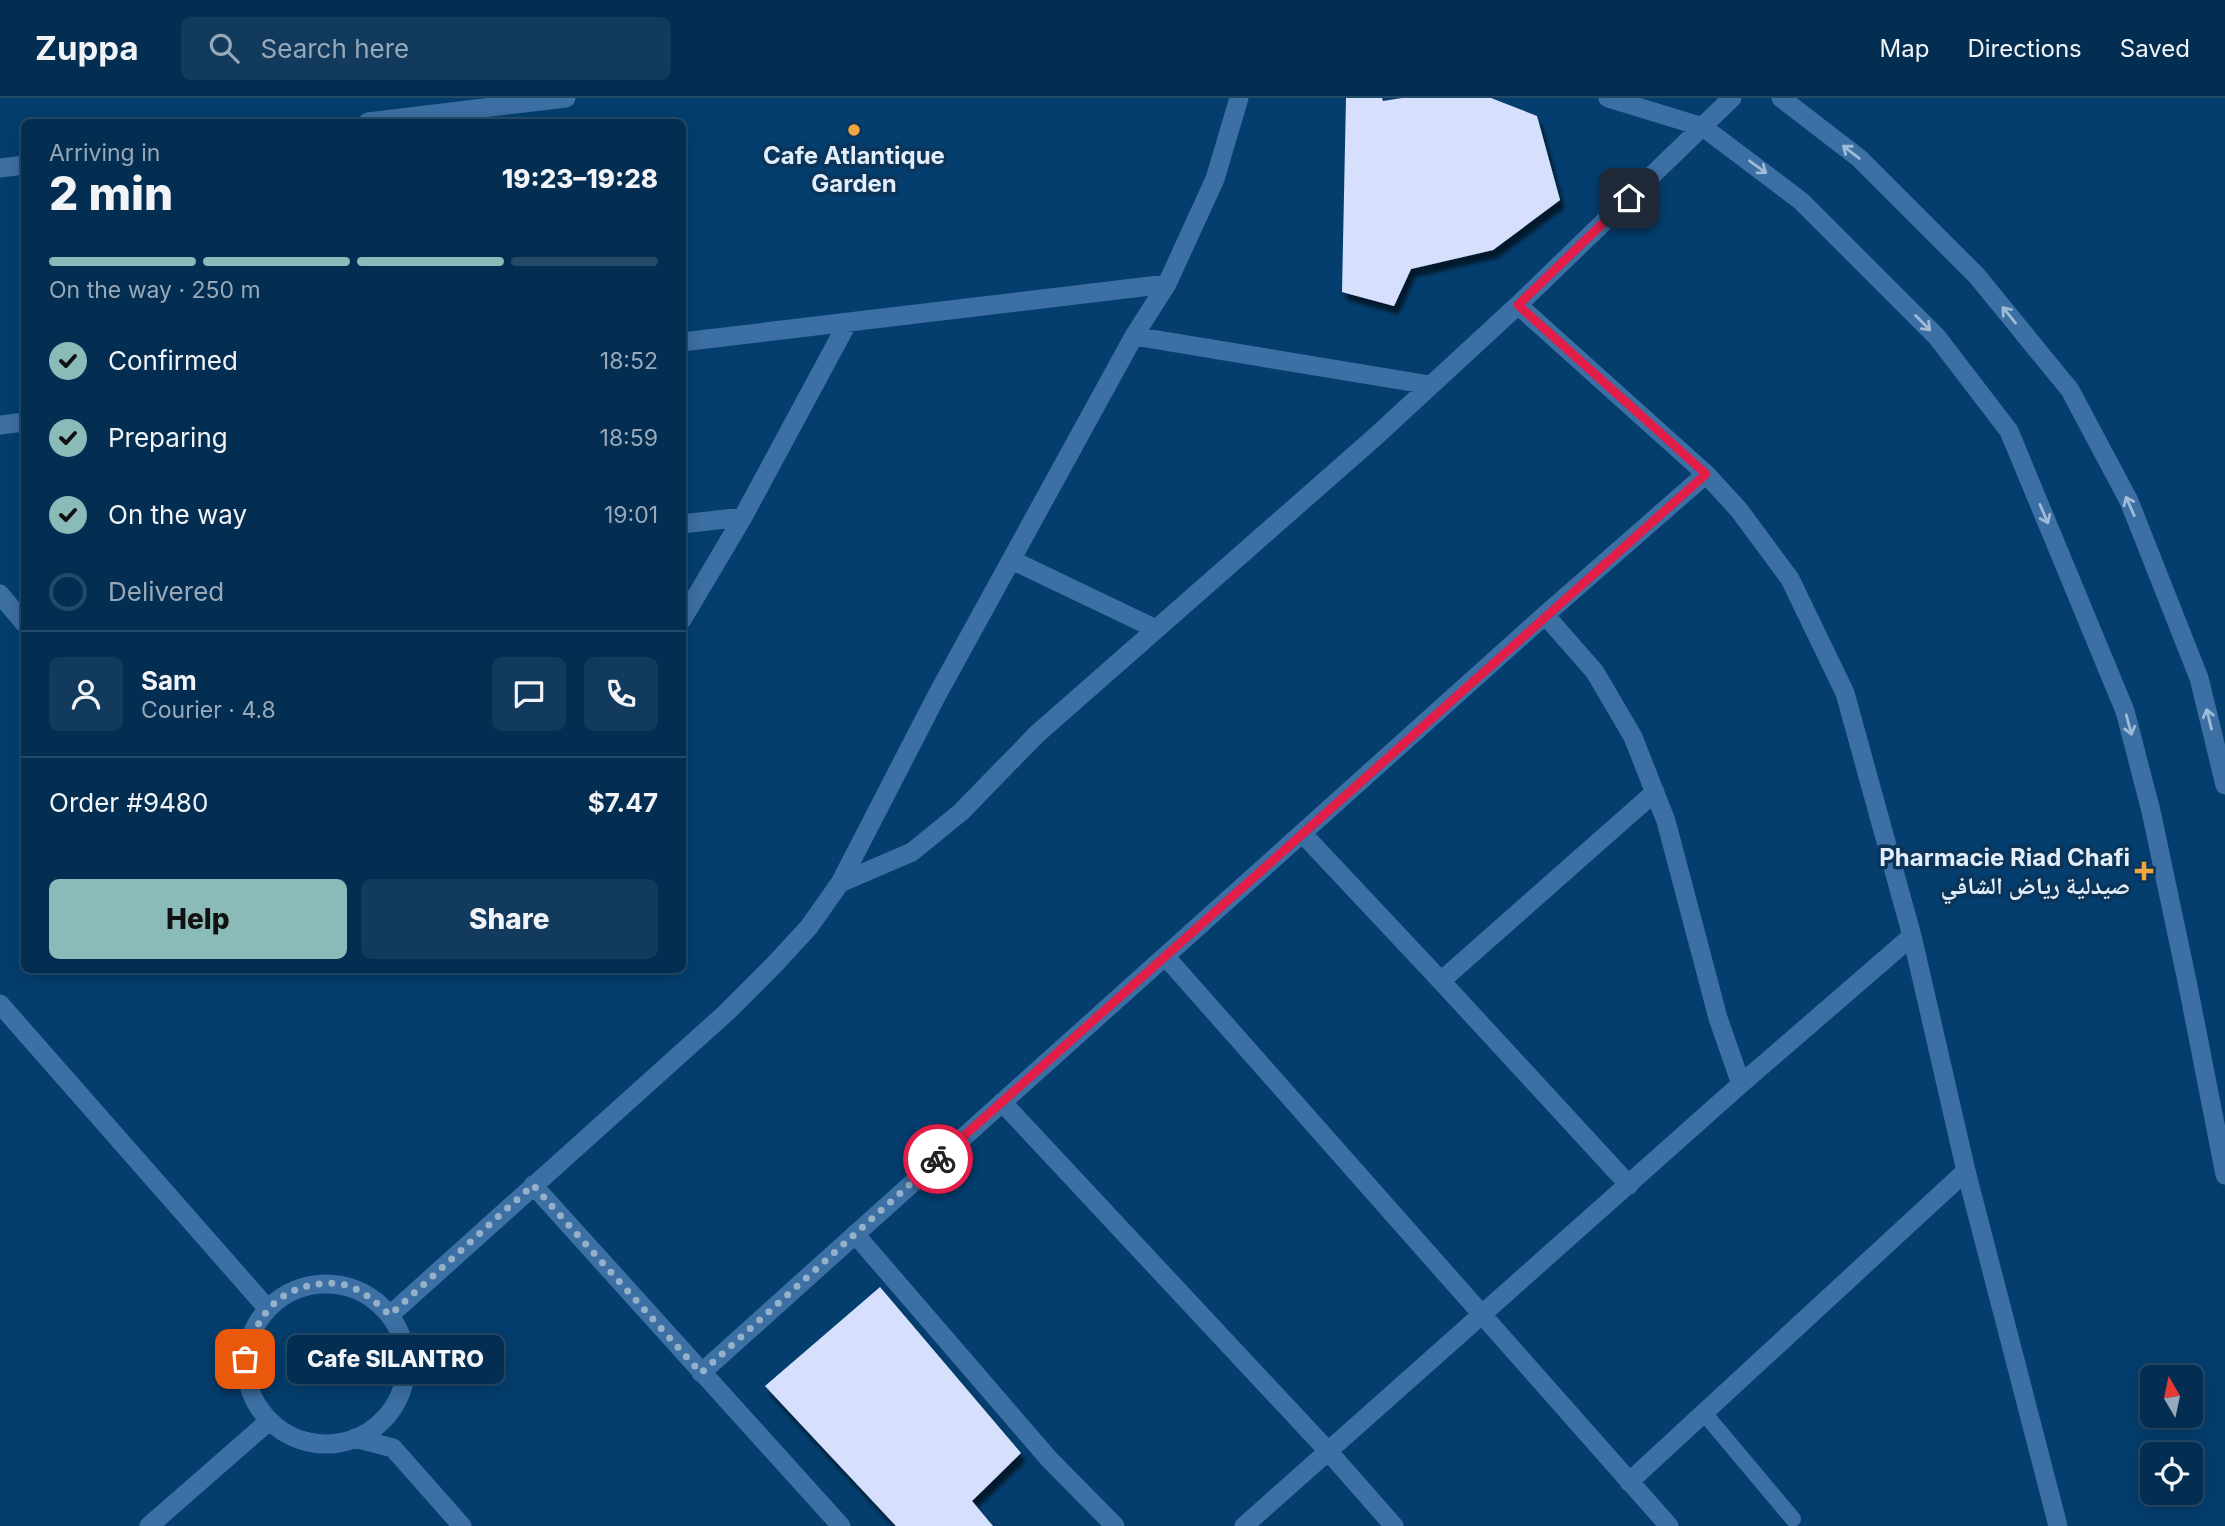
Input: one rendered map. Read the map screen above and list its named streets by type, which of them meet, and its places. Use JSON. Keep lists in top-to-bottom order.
{
  "places": {
    "other": ["Cafe Atlantique Garden", "Cafe SILANTRO"],
    "health": ["Pharmacie Riad Chafi صيدلية رياض الشافي"]
  },
  "north": "top",
  "page": {
    "header": "Zuppa",
    "search": "Search here",
    "nav": ["Map", "Directions", "Saved"],
    "heading": ["2 min", "Arriving in", "19:23–19:28"],
    "panel": [
      "Sam",
      "Courier · 4.8",
      "Order #9480",
      "$7.47"
    ],
    "bar": "On the way · 250 m",
    "list": [
      ["Confirmed", "18:52"],
      ["Preparing", "18:59"],
      ["On the way", "19:01"],
      "Delivered"
    ],
    "buttons": ["Help", "Share"],
    "bubble": "Cafe SILANTRO"
  }
}
